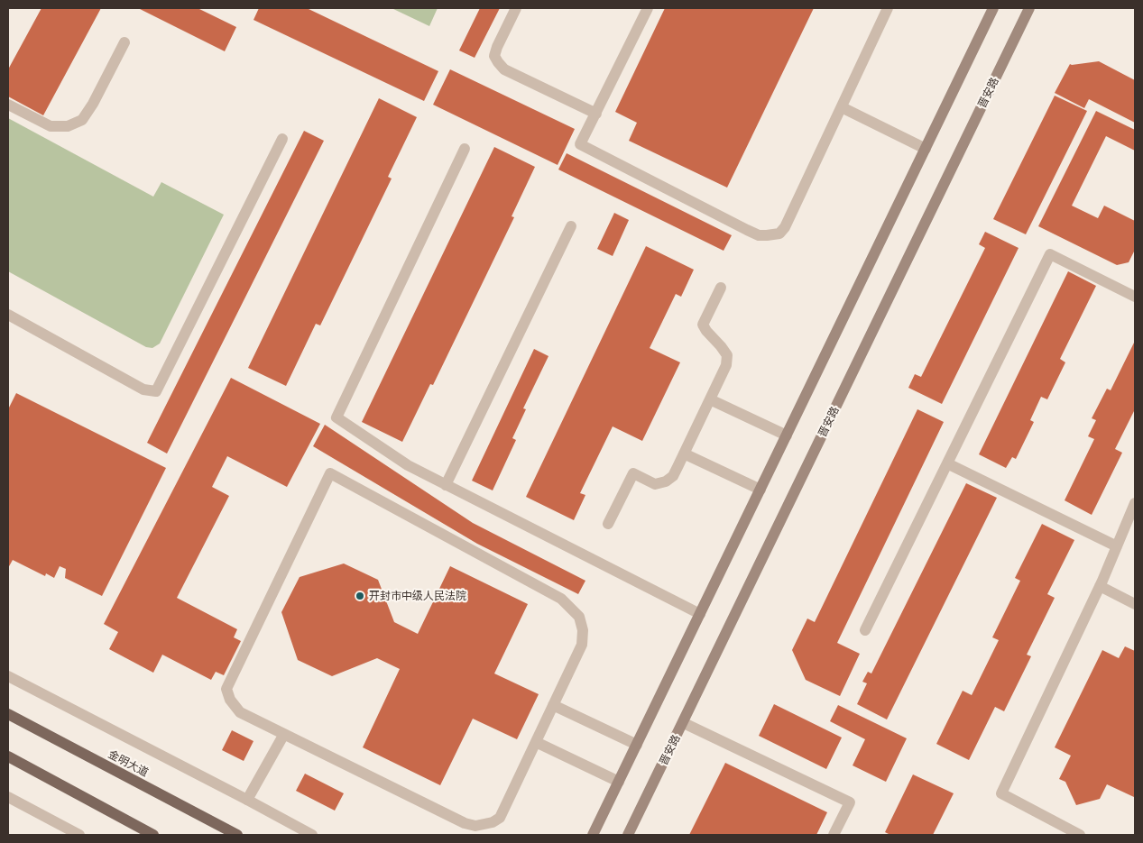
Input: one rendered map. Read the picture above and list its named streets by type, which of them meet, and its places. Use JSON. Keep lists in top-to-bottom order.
{
  "streets": {
    "main road": ["晋安路", "金明大道"]
  },
  "places": ["开封市中级人民法院"]
}
